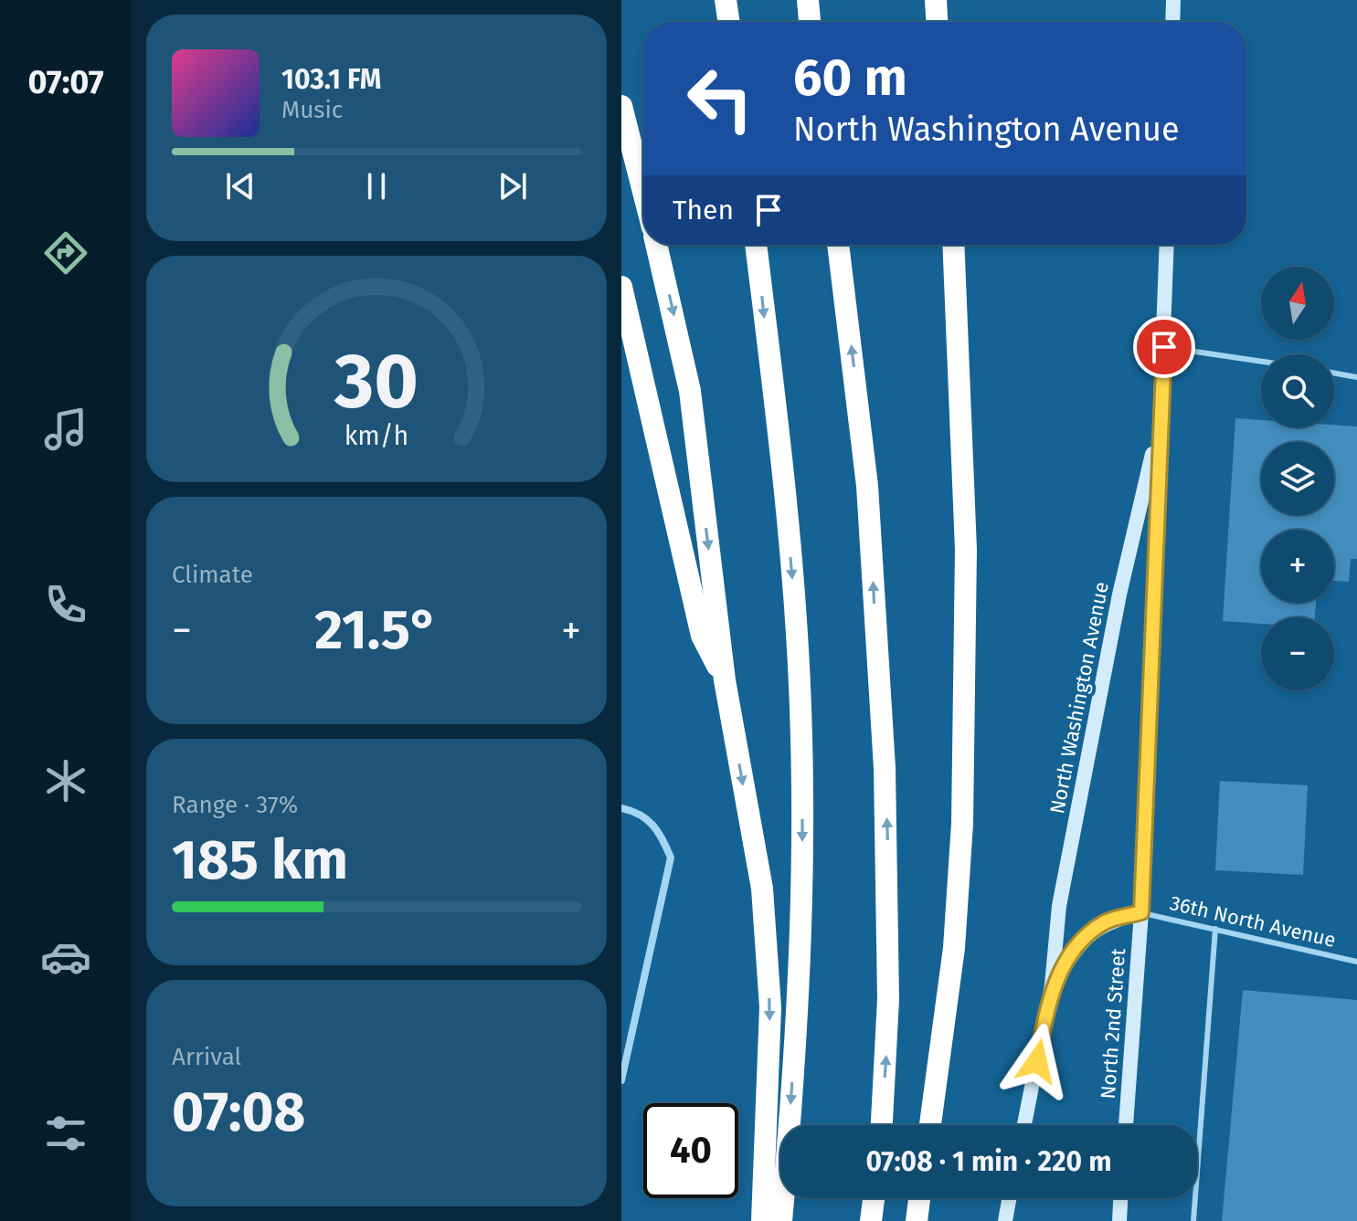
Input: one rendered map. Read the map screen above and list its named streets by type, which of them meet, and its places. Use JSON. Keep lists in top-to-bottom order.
{
  "streets": {
    "street": ["North Washington Avenue", "North 2nd Street"],
    "lane": ["36th North Avenue"]
  },
  "crossings": [
    ["North Washington Avenue", "36th North Avenue"],
    ["North Washington Avenue", "North 2nd Street"],
    ["36th North Avenue", "North 2nd Street"]
  ],
  "north": "top",
  "page": {
    "tabs": "07:07",
    "turn": ["60 m", "North Washington Avenue"],
    "song": ["103.1 FM", "Music"],
    "then": "Then",
    "map_buttons": ["+", "−"],
    "tile": [
      "Climate",
      ["Range · 37%", "185 km"],
      ["Arrival", "07:08"]
    ],
    "heat": ["−", "21.5°", "+"],
    "limit": "40",
    "trip": "07:08 · 1 min · 220 m",
    "gauge": ["30", "km/h"]
  }
}
